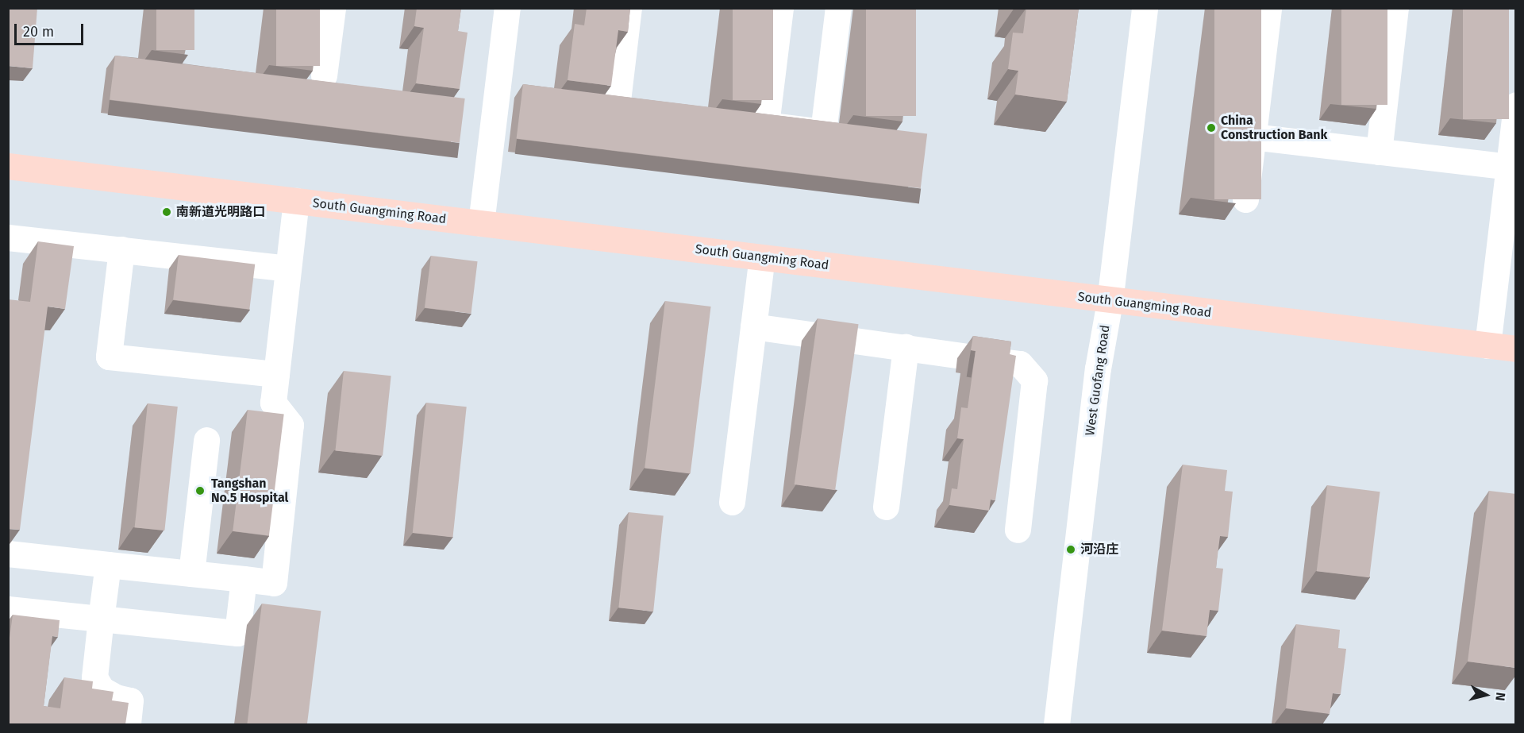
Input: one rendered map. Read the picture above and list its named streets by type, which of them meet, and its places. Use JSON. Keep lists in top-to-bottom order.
{
  "streets": {
    "main road": ["South Guangming Road"],
    "street": ["West Guofang Road"]
  },
  "crossings": [
    ["South Guangming Road", "West Guofang Road"]
  ],
  "places": [
    "China Construction Bank",
    "南新道光明路口",
    "Tangshan No.5 Hospital",
    "河沿庄"
  ],
  "scale_bar": "20 m",
  "north": "right"
}
